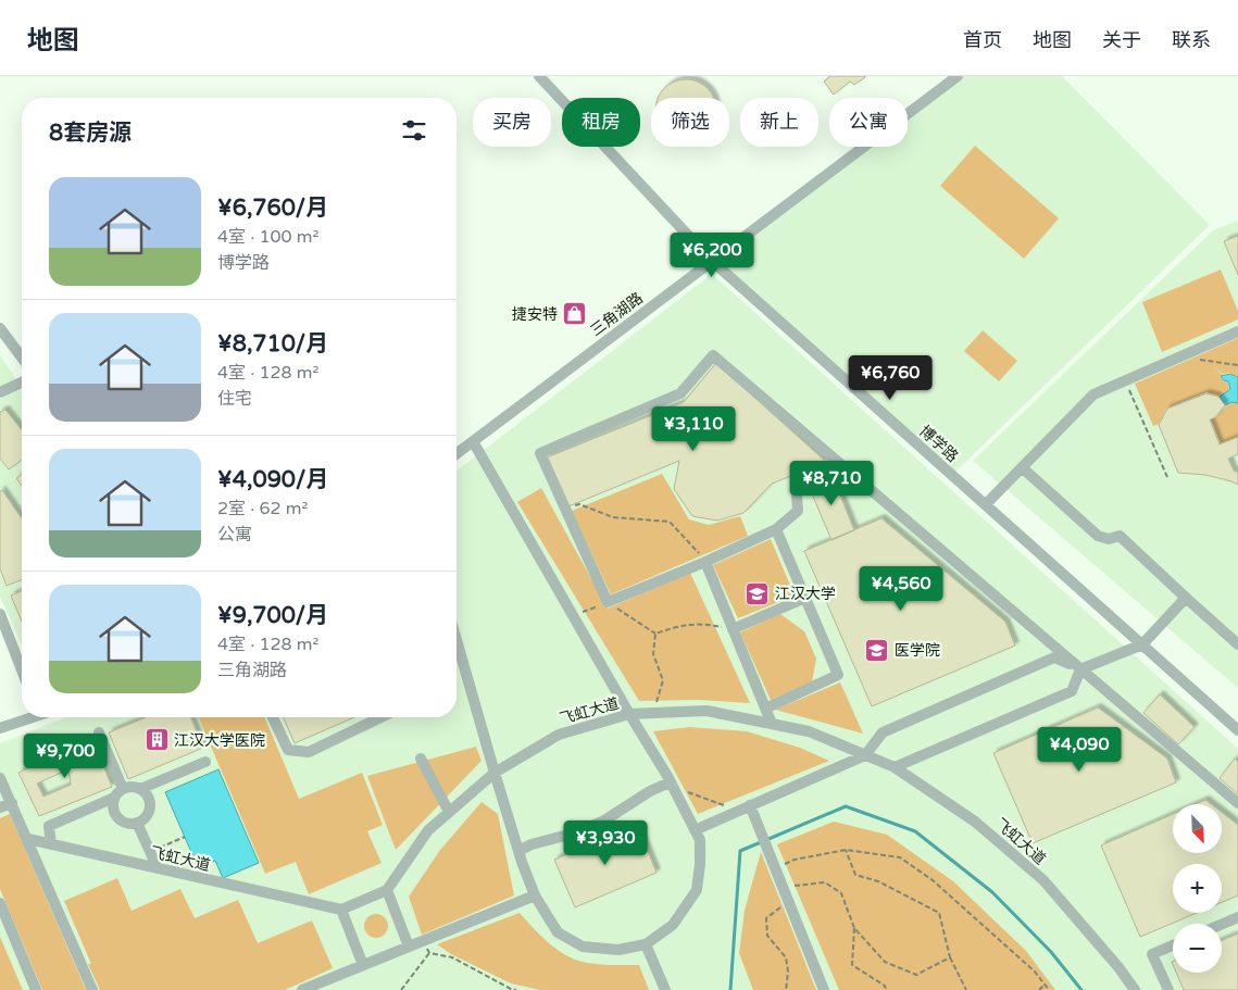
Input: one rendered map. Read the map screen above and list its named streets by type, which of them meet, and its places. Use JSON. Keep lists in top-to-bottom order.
{
  "streets": {
    "street": ["三角湖路", "博学路", "飞虹大道"]
  },
  "crossings": [
    ["三角湖路", "博学路"]
  ],
  "places": {
    "shop": ["捷安特"],
    "school or university": ["江汉大学", "医学院"],
    "building": ["江汉大学医院"]
  },
  "north": "bottom right",
  "page": {
    "header": "地图",
    "nav": [
      "首页",
      "地图",
      "关于",
      "联系"
    ],
    "chip": [
      "买房",
      "租房",
      "筛选",
      "新上",
      "公寓"
    ],
    "heading": "8套房源",
    "list": [
      {
        "name": "¥6,760/月",
        "note": "4室 · 100 m² · 博学路"
      },
      {
        "name": "¥8,710/月",
        "note": "4室 · 128 m² · 住宅"
      },
      {
        "name": "¥4,090/月",
        "note": "2室 · 62 m² · 公寓"
      },
      {
        "name": "¥9,700/月",
        "note": "4室 · 128 m² · 三角湖路"
      }
    ],
    "price": [
      "¥6,200",
      "¥6,760",
      "¥3,110",
      "¥8,710",
      "¥4,560",
      "¥4,090",
      "¥9,700",
      "¥3,930"
    ],
    "map_buttons": ["+", "−"]
  }
}
